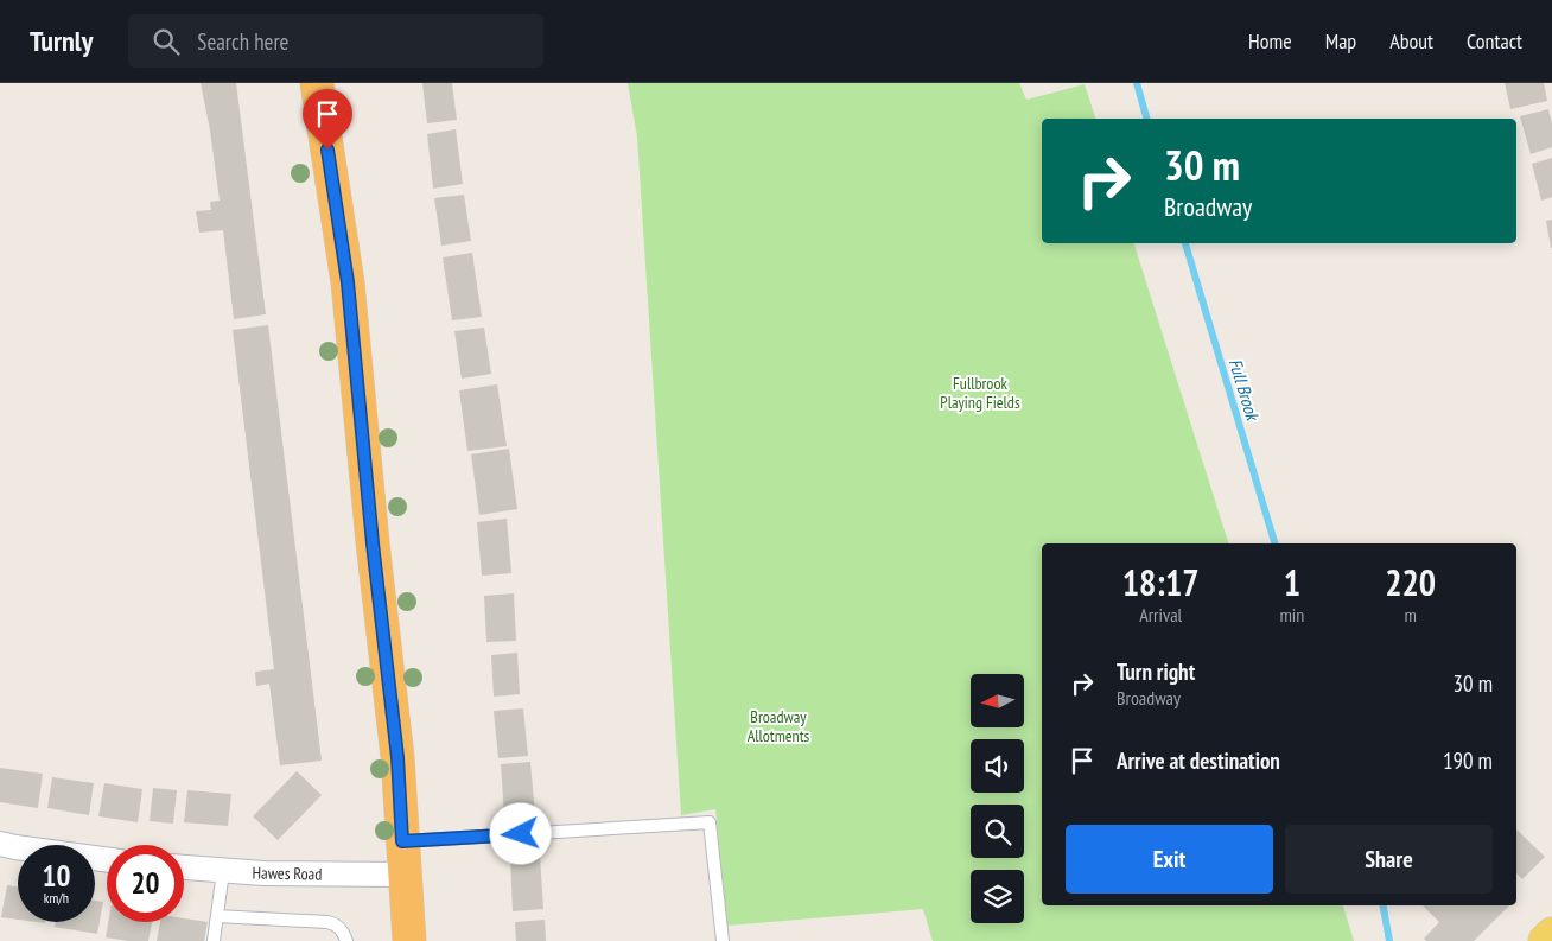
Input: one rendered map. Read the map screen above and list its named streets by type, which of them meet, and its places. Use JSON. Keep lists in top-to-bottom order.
{
  "streets": {
    "street": ["Hawes Road"]
  },
  "water": ["Full Brook"],
  "parks": ["Fullbrook Playing Fields", "Broadway Allotments"],
  "north": "left",
  "page": {
    "header": "Turnly",
    "search": "Search here",
    "nav": [
      "Home",
      "Map",
      "About",
      "Contact"
    ],
    "turn": ["30 m", "Broadway"],
    "eta": [
      "18:17",
      "Arrival",
      "1",
      "min",
      "220",
      "m"
    ],
    "list": [
      {
        "name": "Turn right",
        "note": "Broadway",
        "value": "30 m"
      },
      {
        "name": "Arrive at destination",
        "value": "190 m"
      }
    ],
    "buttons": ["Exit", "Share"],
    "speed": "10 km/h",
    "limit": "20"
  }
}
